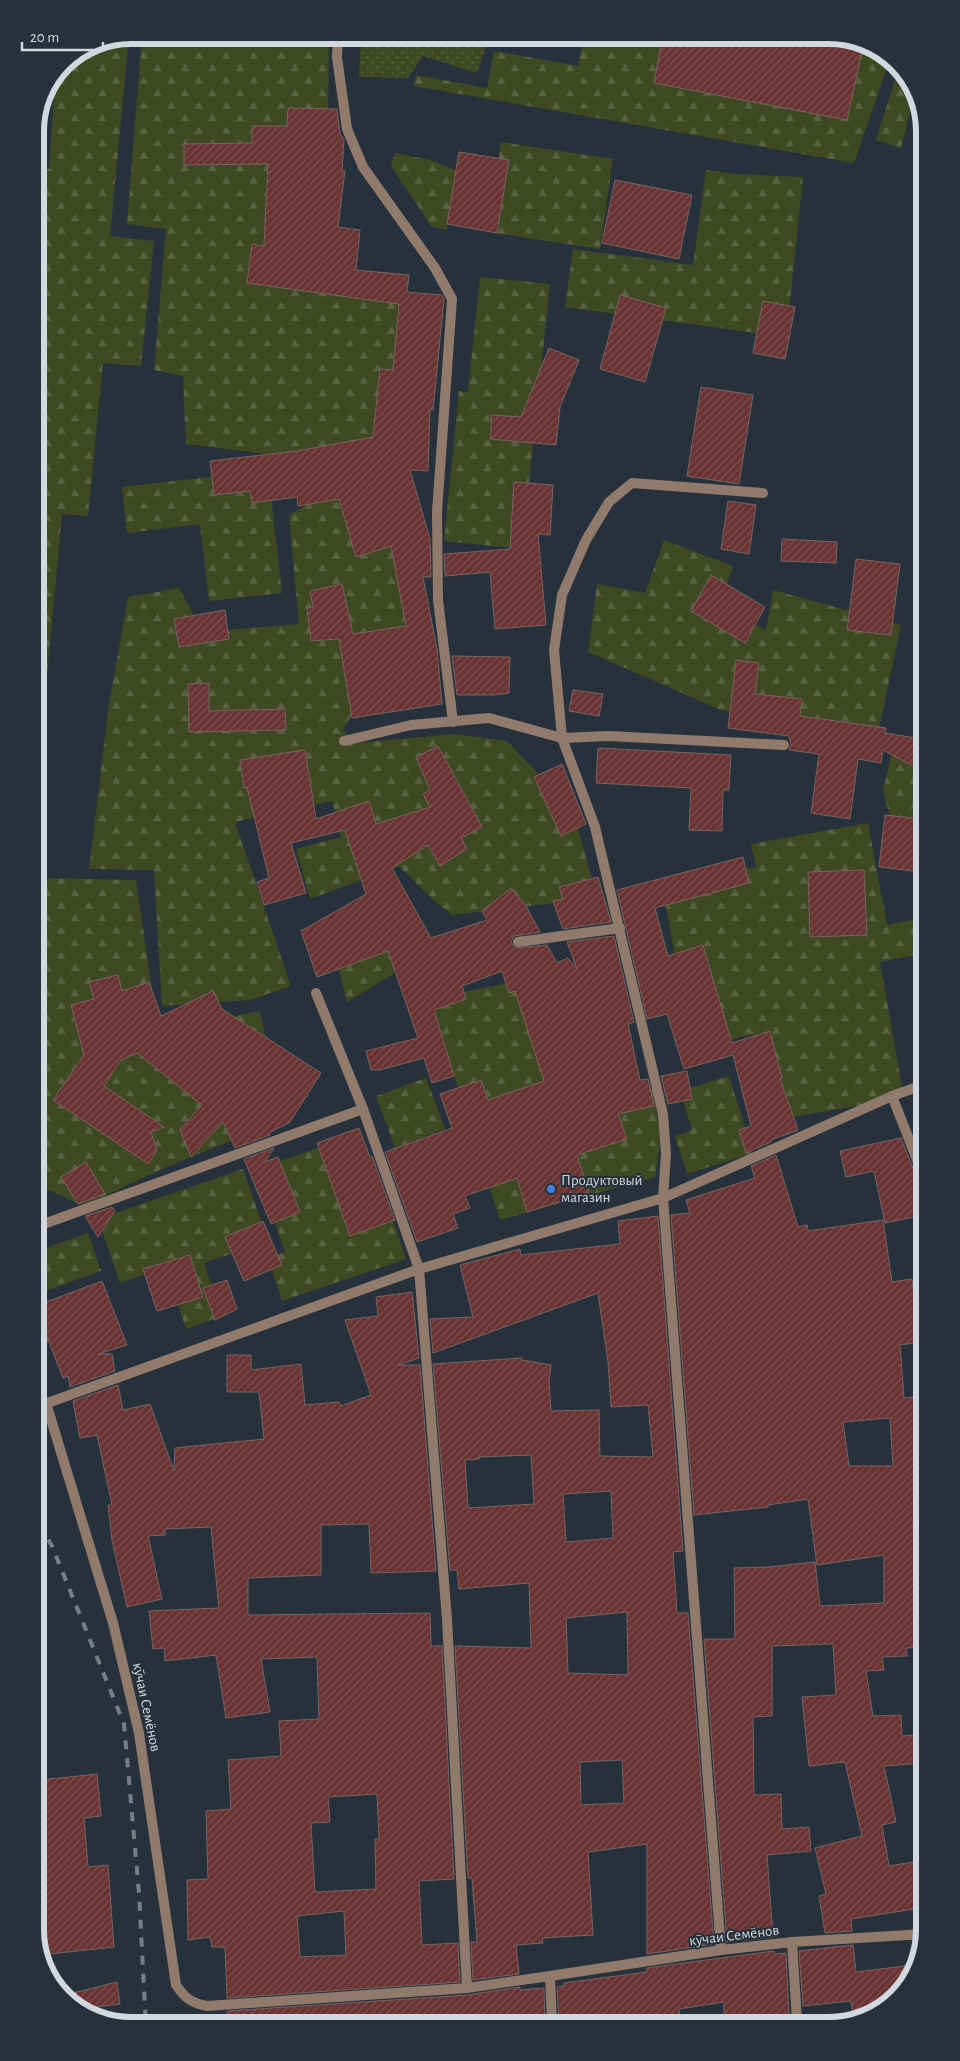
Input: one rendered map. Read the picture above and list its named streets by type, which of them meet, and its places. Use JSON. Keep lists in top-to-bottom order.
{
  "streets": {
    "street": ["кӯчаи Семёнов"]
  },
  "places": ["Продуктовый магазин"],
  "scale_bar": "20 m"
}
